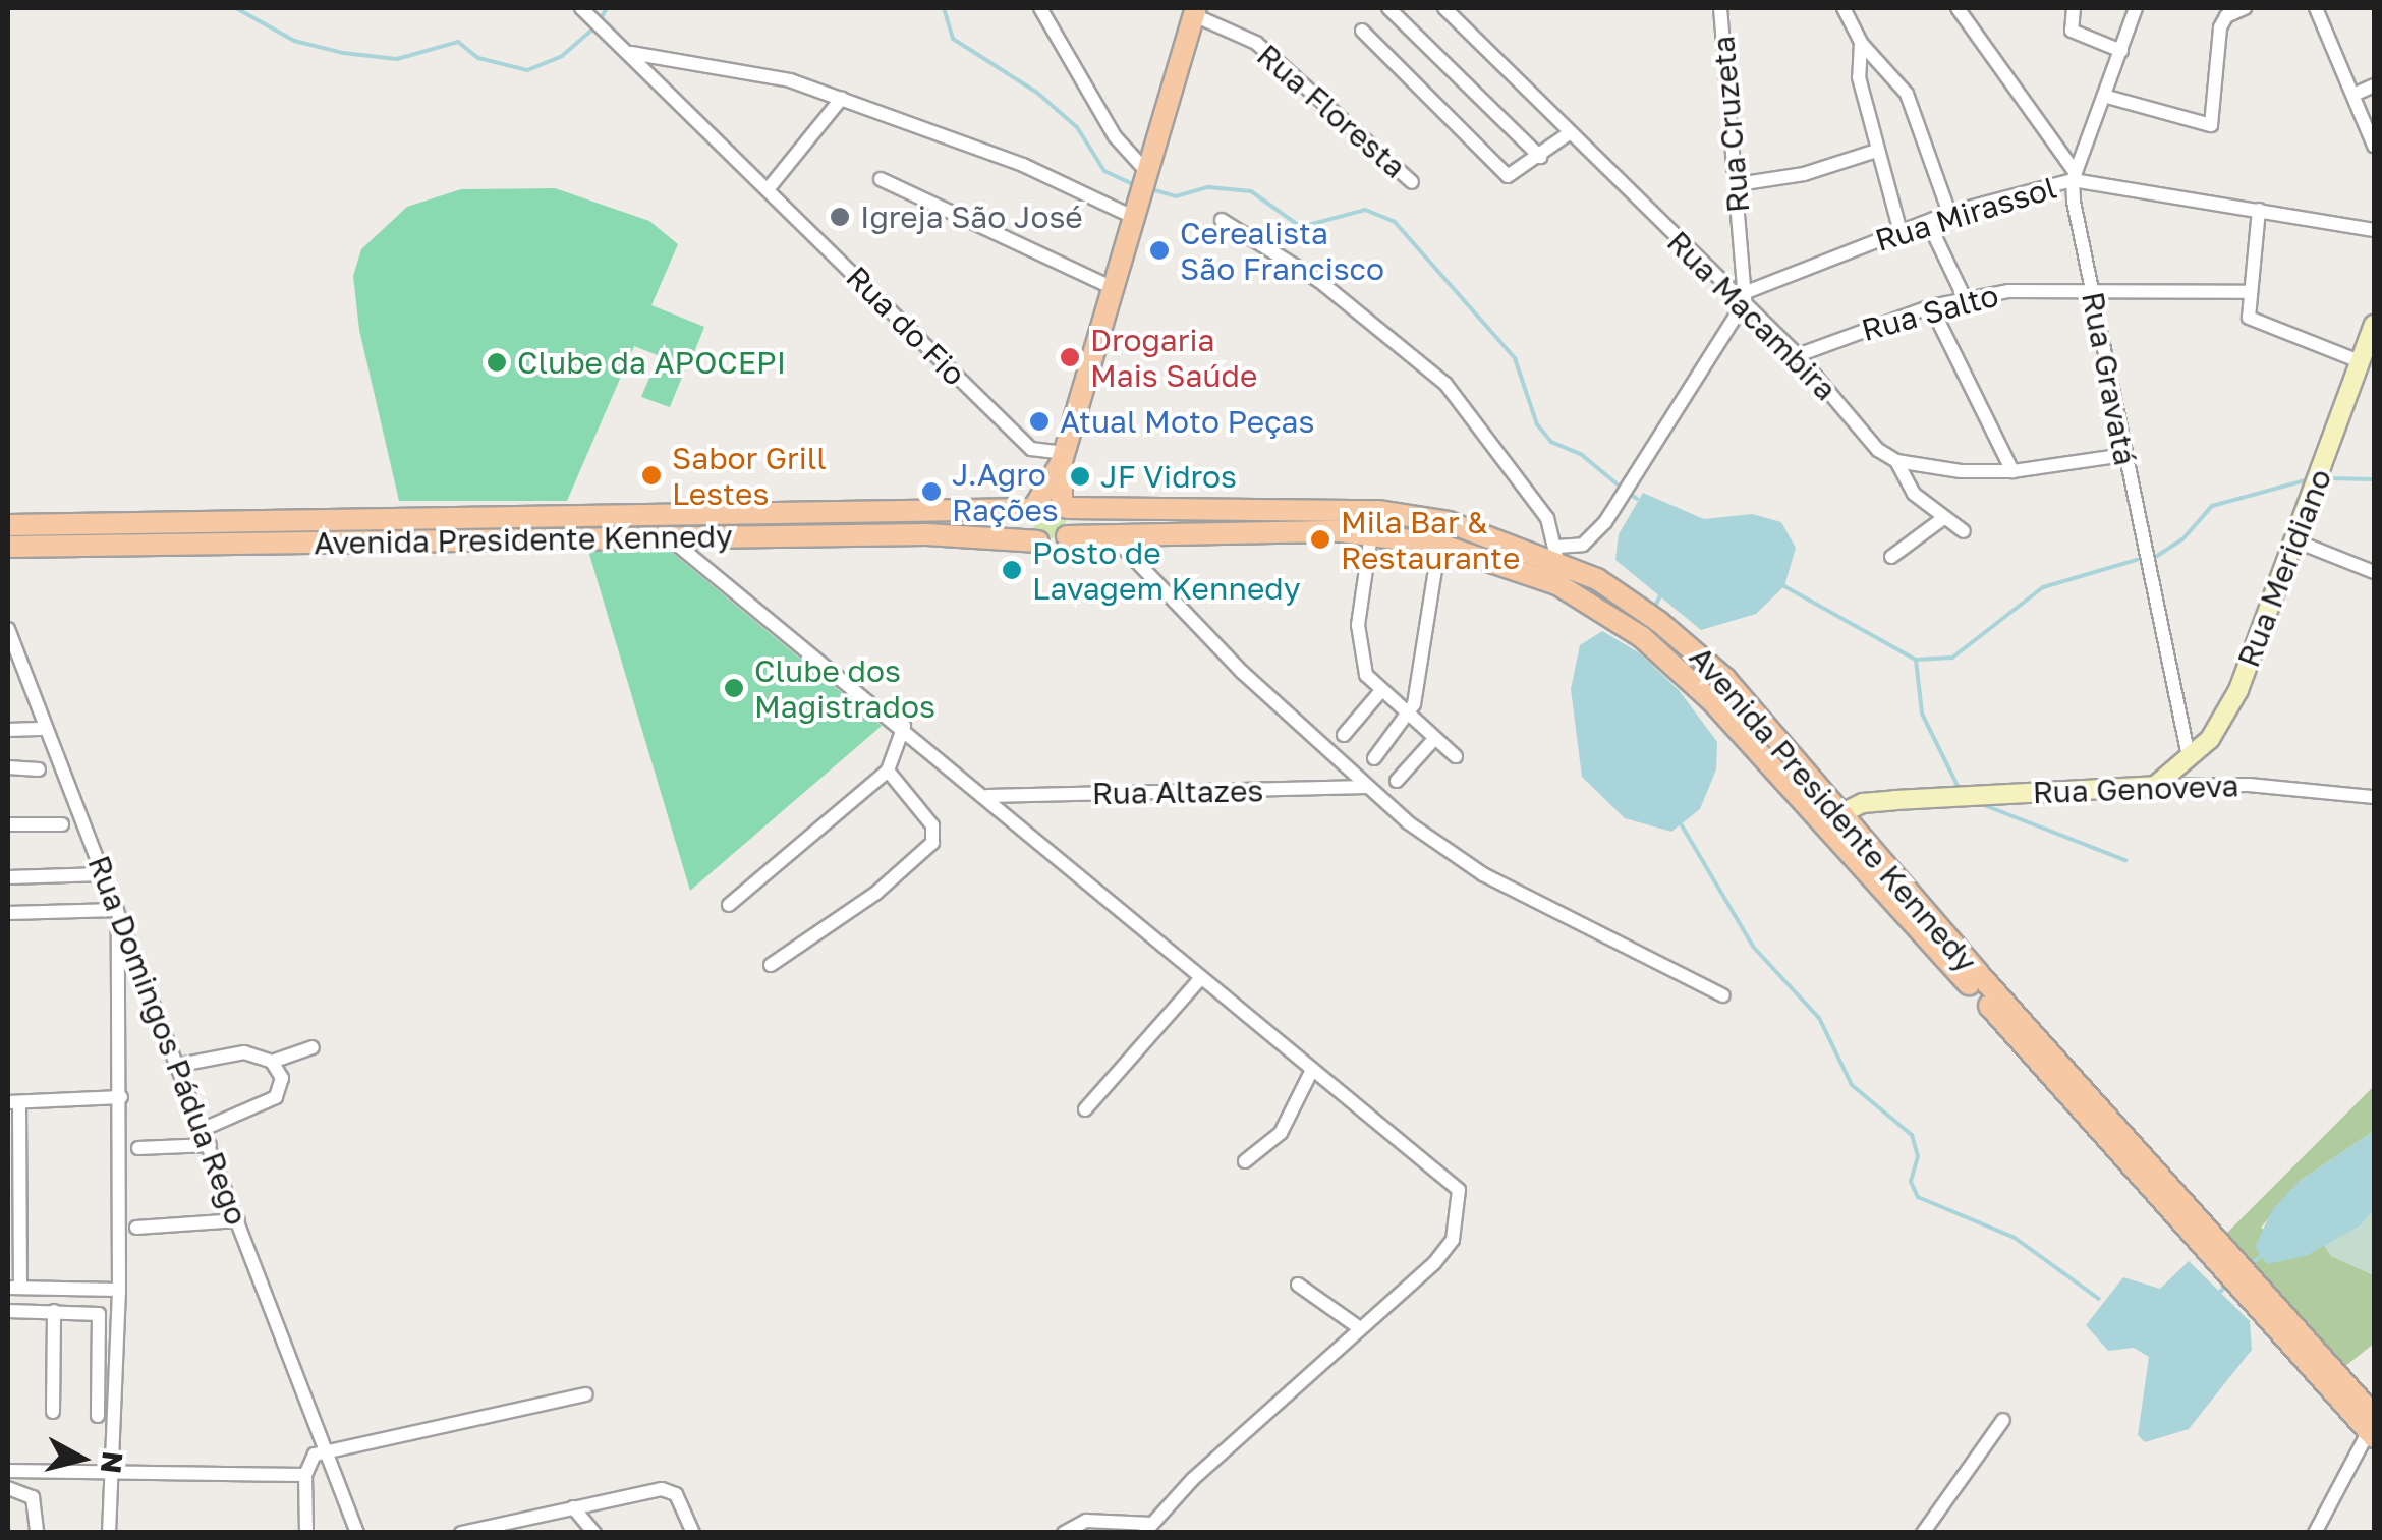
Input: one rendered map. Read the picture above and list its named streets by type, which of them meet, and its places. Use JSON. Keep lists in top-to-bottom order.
{
  "streets": {
    "main road": ["Avenida Presidente Kennedy"],
    "street": [
      "Rua Floresta",
      "Rua Cruzeta",
      "Rua Mirassol",
      "Rua Salto",
      "Rua Macambira",
      "Rua do Fio",
      "Rua Gravatá",
      "Rua Meridiano",
      "Rua Genoveva",
      "Rua Altazes",
      "Rua Domingos Pádua Rego"
    ]
  },
  "crossings": [
    ["Rua Cruzeta", "Rua Mirassol"],
    ["Rua Cruzeta", "Rua Macambira"],
    ["Rua Mirassol", "Rua Macambira"],
    ["Rua Mirassol", "Rua Gravatá"],
    ["Rua Salto", "Rua Macambira"],
    ["Rua Salto", "Rua Gravatá"],
    ["Rua Macambira", "Rua Gravatá"],
    ["Rua Gravatá", "Rua Meridiano"],
    ["Avenida Presidente Kennedy", "Rua Genoveva"],
    ["Rua Meridiano", "Rua Genoveva"]
  ],
  "places": [
    "Igreja São José",
    "Cerealista São Francisco",
    "Drogaria Mais Saúde",
    "Clube da APOCEPI",
    "Atual Moto Peças",
    "Sabor Grill Lestes",
    "JF Vidros",
    "J.Agro Rações",
    "Mila Bar & Restaurante",
    "Posto de Lavagem Kennedy",
    "Clube dos Magistrados"
  ],
  "north": "right"
}
